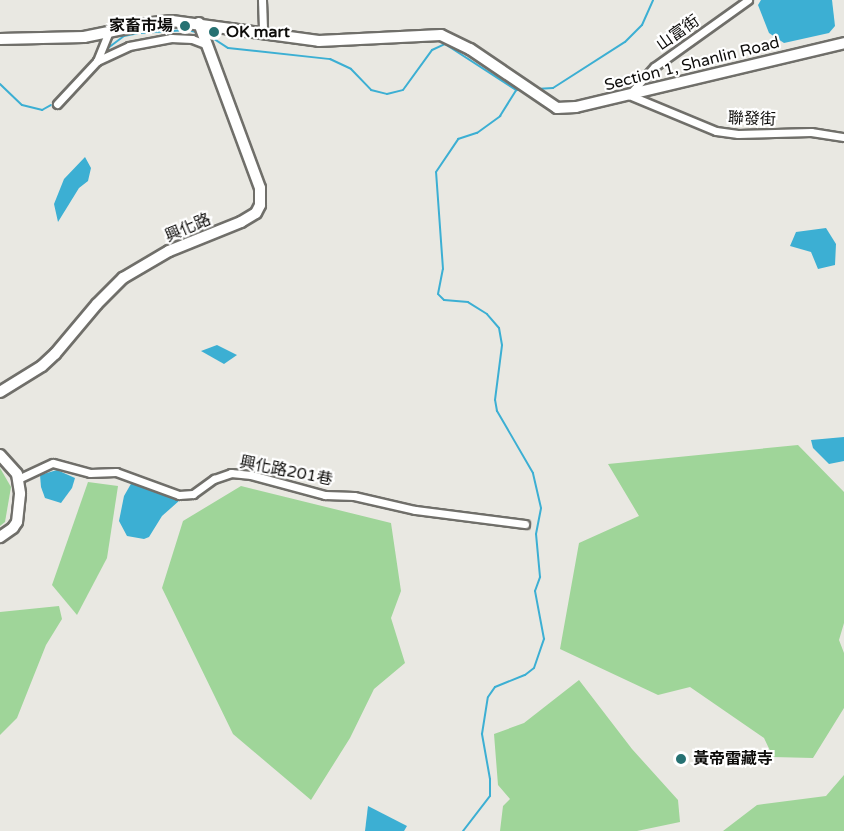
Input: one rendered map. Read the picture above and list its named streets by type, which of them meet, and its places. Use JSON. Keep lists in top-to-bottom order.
{
  "streets": {
    "main road": ["Section 1, Shanlin Road", "興化路"],
    "street": ["山富街", "聯發街", "興化路201巷"]
  },
  "crossings": [
    ["山富街", "Section 1, Shanlin Road"],
    ["山富街", "聯發街"],
    ["Section 1, Shanlin Road", "聯發街"]
  ],
  "places": ["家畜市場", "OK mart", "黃帝雷藏寺"]
}
